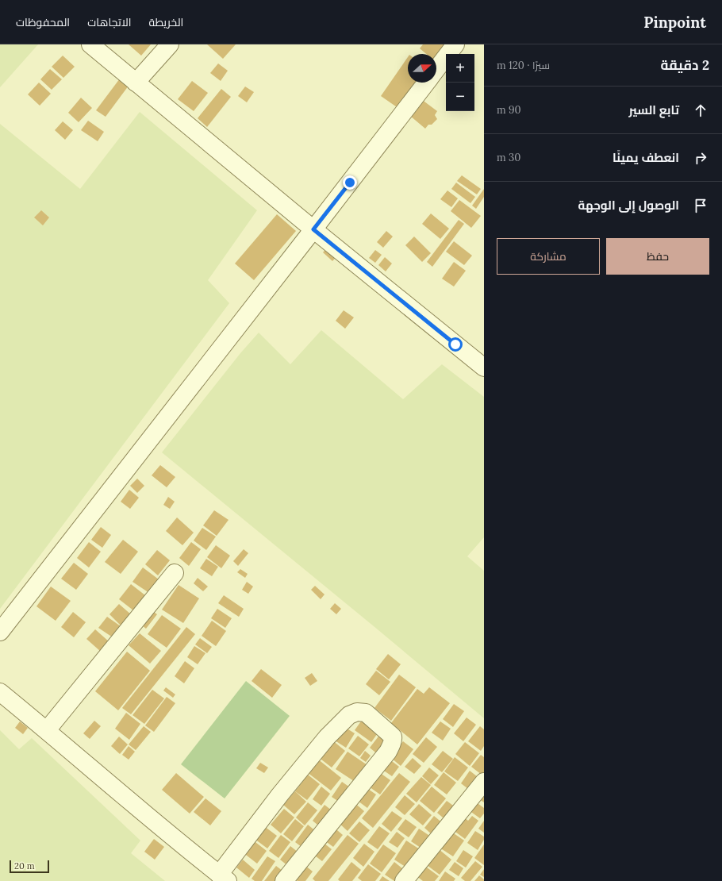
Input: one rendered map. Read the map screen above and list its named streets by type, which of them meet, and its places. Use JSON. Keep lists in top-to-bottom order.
{
  "scale_bar": "20 m",
  "north": "right",
  "page": {
    "header": "Pinpoint",
    "nav": ["الخريطة", "الاتجاهات", "المحفوظات"],
    "heading": ["2 دقيقة", "سيرًا · 120 m"],
    "map_buttons": ["+", "−"],
    "list": [
      ["تابع السير", "90 m"],
      ["انعطف يمينًا", "30 m"],
      "الوصول إلى الوجهة"
    ],
    "buttons": ["حفظ", "مشاركة"],
    "scale": "20 m"
  }
}
